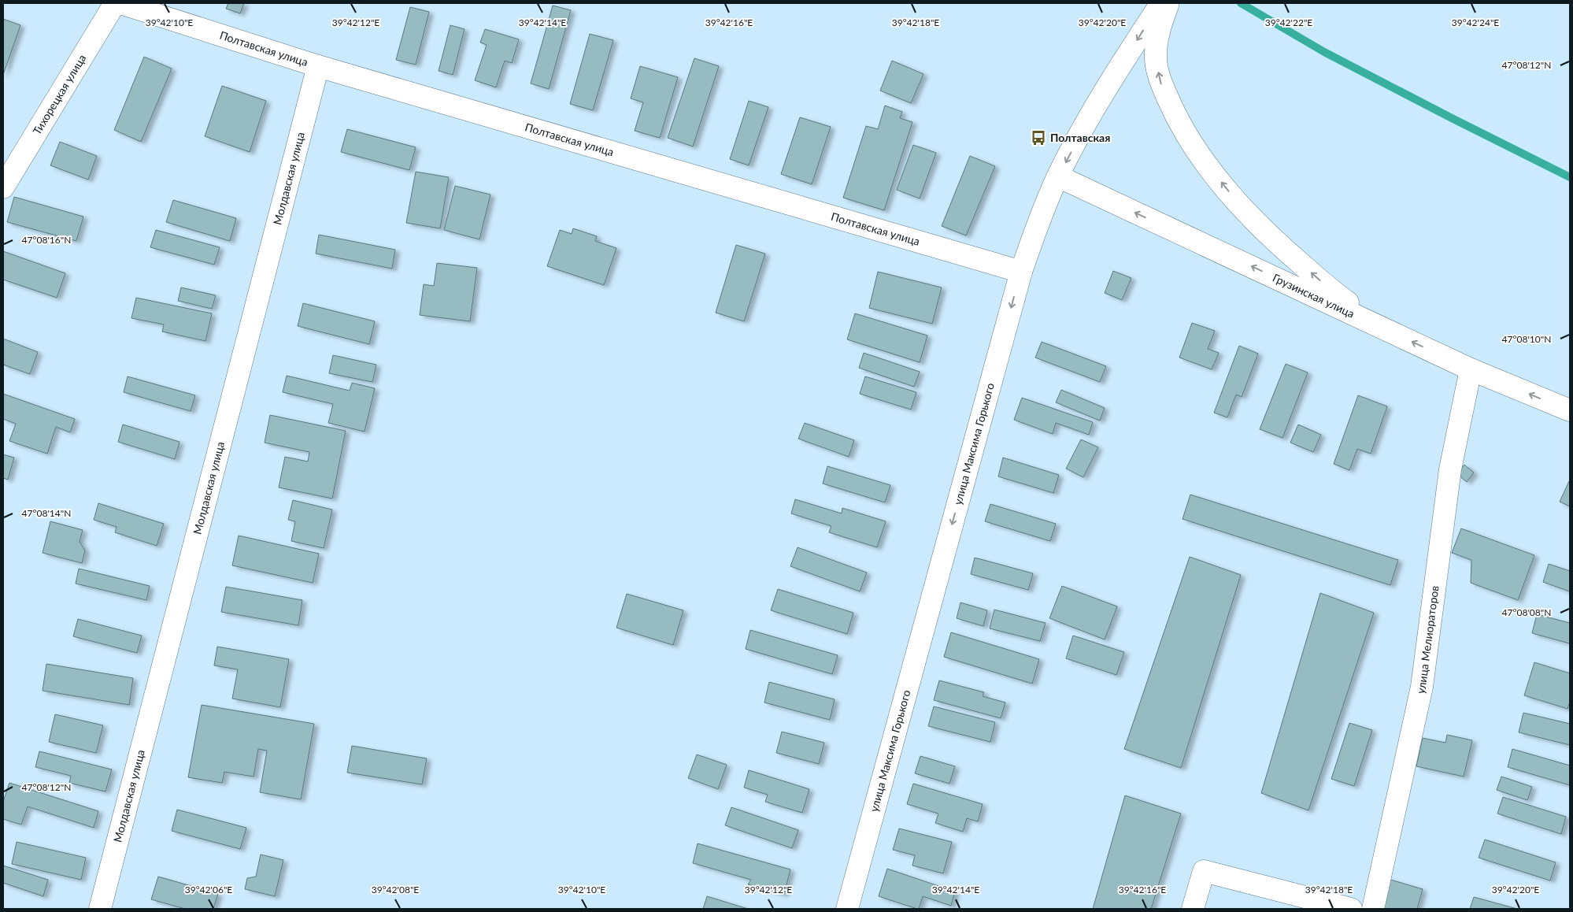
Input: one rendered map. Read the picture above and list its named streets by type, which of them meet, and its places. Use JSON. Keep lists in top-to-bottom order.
{
  "streets": {
    "street": [
      "Полтавская улица",
      "Тихорецкая улица",
      "Молдавская улица",
      "Грузинская улица",
      "улица Максима Горького",
      "улица Мелиораторов"
    ]
  },
  "crossings": [
    ["Полтавская улица", "Молдавская улица"],
    ["Полтавская улица", "улица Максима Горького"],
    ["Грузинская улица", "улица Максима Горького"],
    ["Грузинская улица", "улица Мелиораторов"]
  ],
  "one_way": ["Грузинская улица", "улица Максима Горького"],
  "places": {
    "bus stop": ["Полтавская"]
  },
  "coordinates": [
    "39°42'10\"E",
    "39°42'12\"E",
    "39°42'14\"E",
    "39°42'16\"E",
    "39°42'18\"E",
    "39°42'20\"E",
    "39°42'22\"E",
    "39°42'24\"E",
    "47°08'12\"N",
    "47°08'16\"N",
    "47°08'10\"N",
    "47°08'14\"N",
    "47°08'08\"N",
    "39°42'06\"E",
    "39°42'08\"E"
  ]
}
